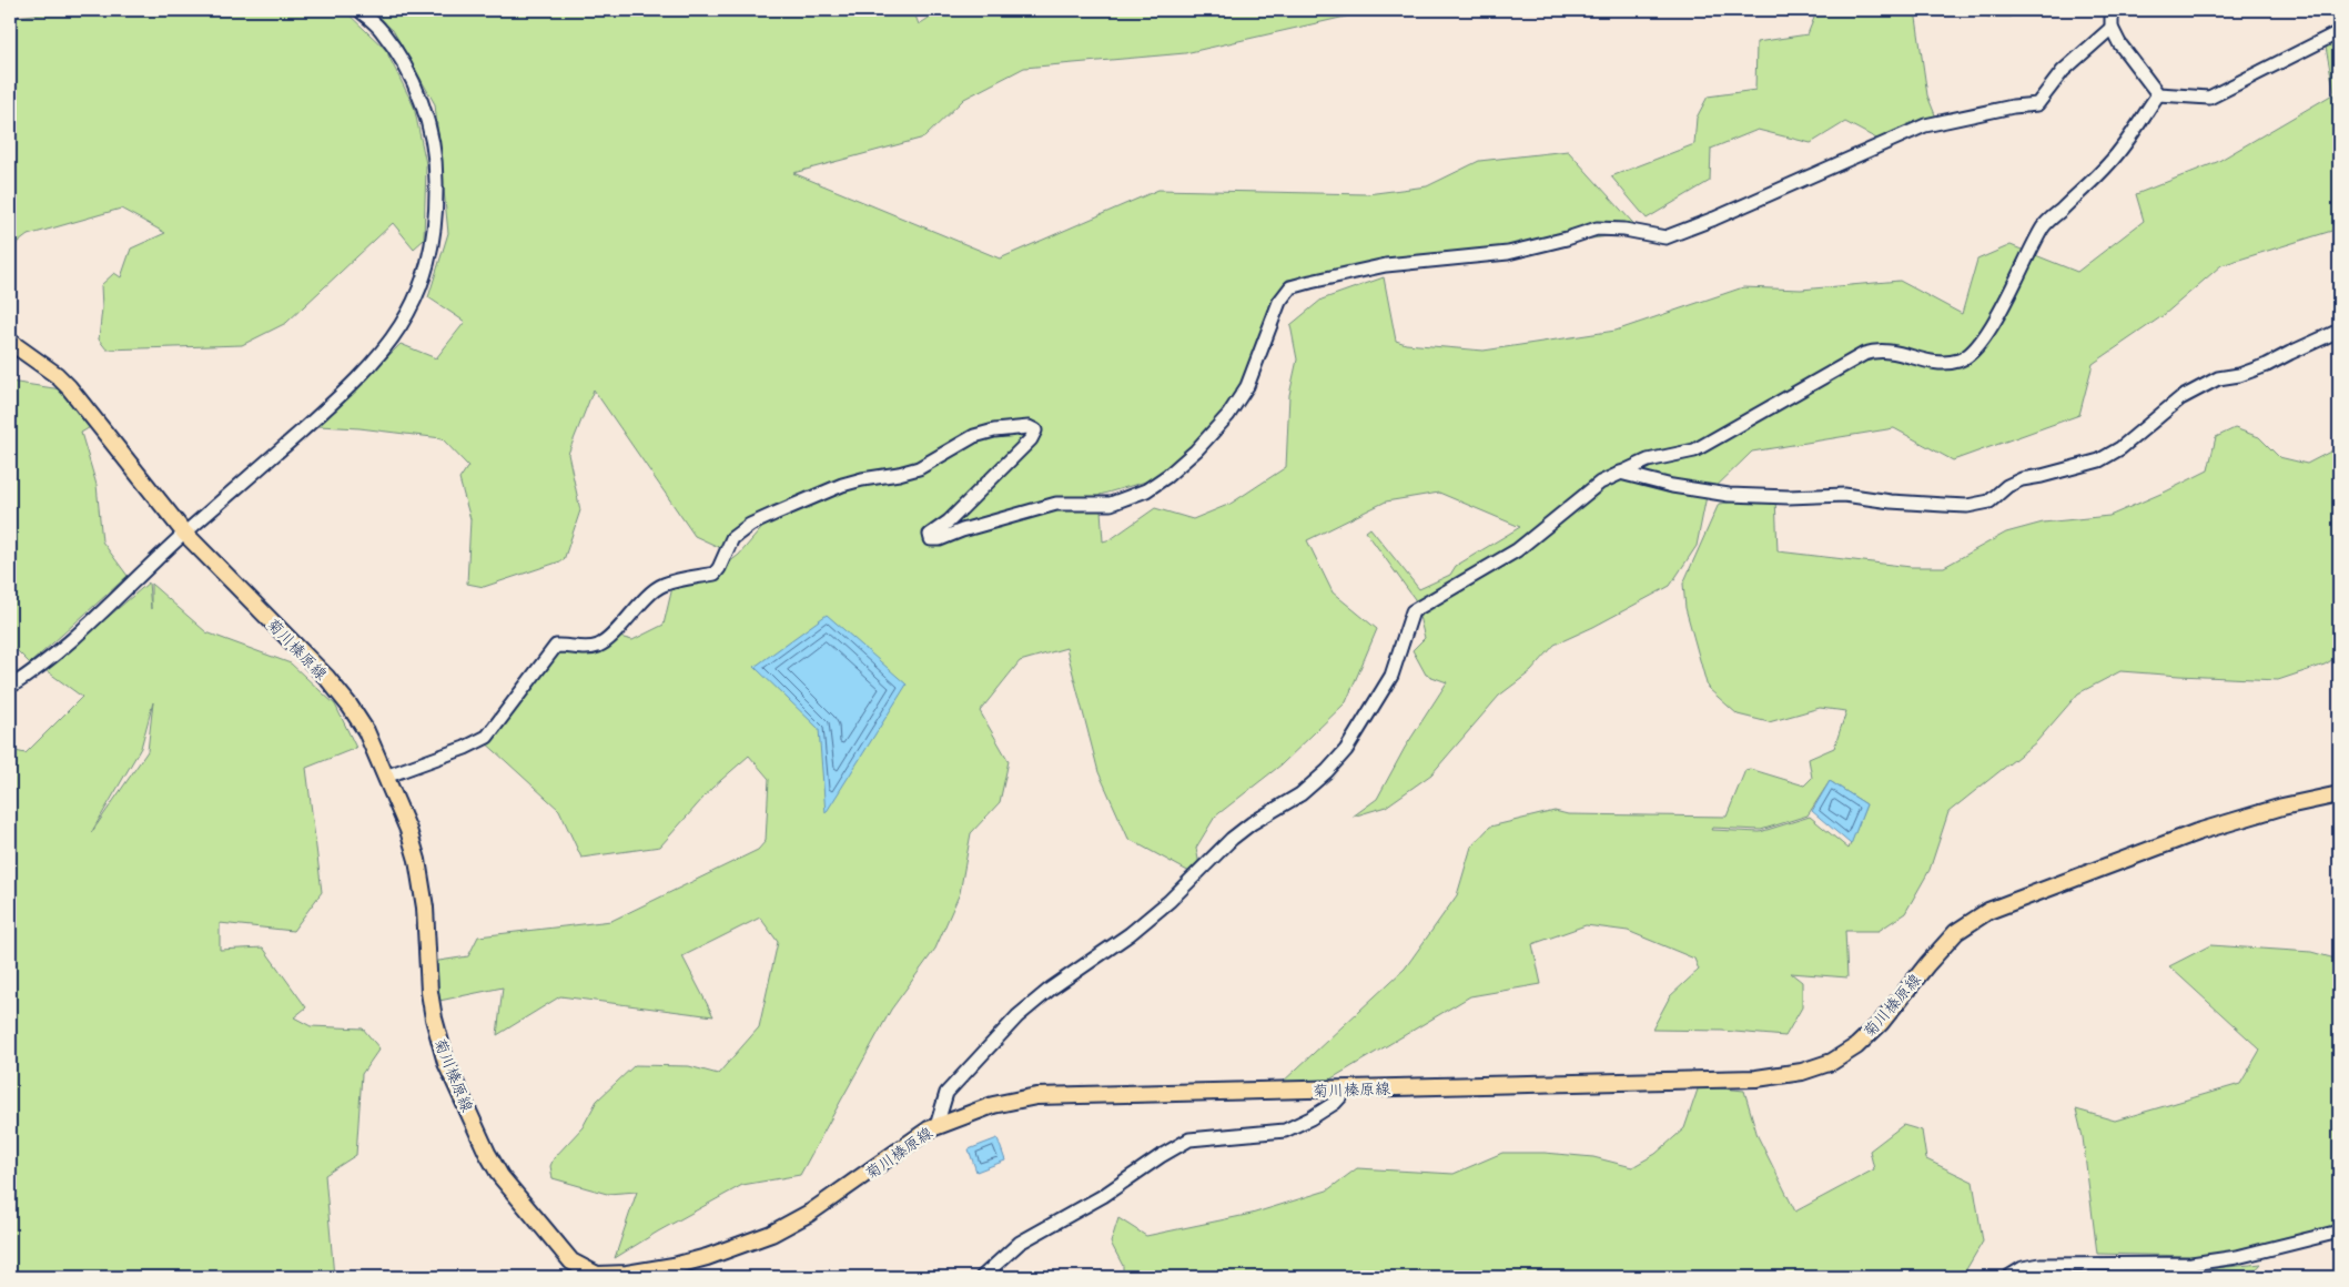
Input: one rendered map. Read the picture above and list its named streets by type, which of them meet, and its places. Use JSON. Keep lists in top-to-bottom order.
{
  "streets": {
    "main road": ["菊川榛原線"]
  }
}
